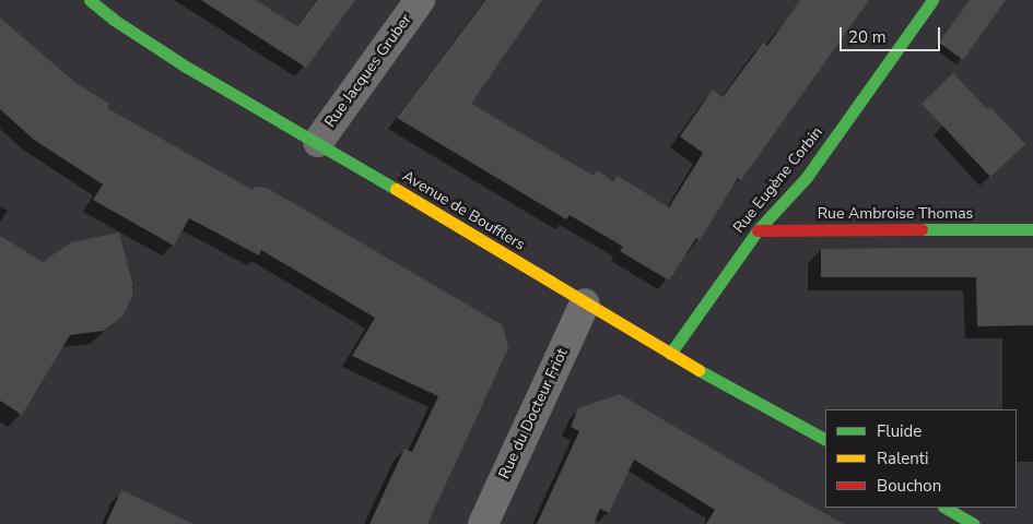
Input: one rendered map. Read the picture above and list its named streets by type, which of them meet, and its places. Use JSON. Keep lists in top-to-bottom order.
{
  "streets": {
    "street": [
      "Rue Jacques Gruber",
      "Rue Eugène Corbin",
      "Avenue de Boufflers",
      "Rue Ambroise Thomas",
      "Rue du Docteur Friot"
    ]
  },
  "crossings": [
    ["Rue Jacques Gruber", "Avenue de Boufflers"],
    ["Rue Eugène Corbin", "Avenue de Boufflers"],
    ["Rue Eugène Corbin", "Rue Ambroise Thomas"],
    ["Avenue de Boufflers", "Rue du Docteur Friot"]
  ],
  "legend": ["Fluide", "Ralenti", "Bouchon"],
  "scale_bar": "20 m"
}
